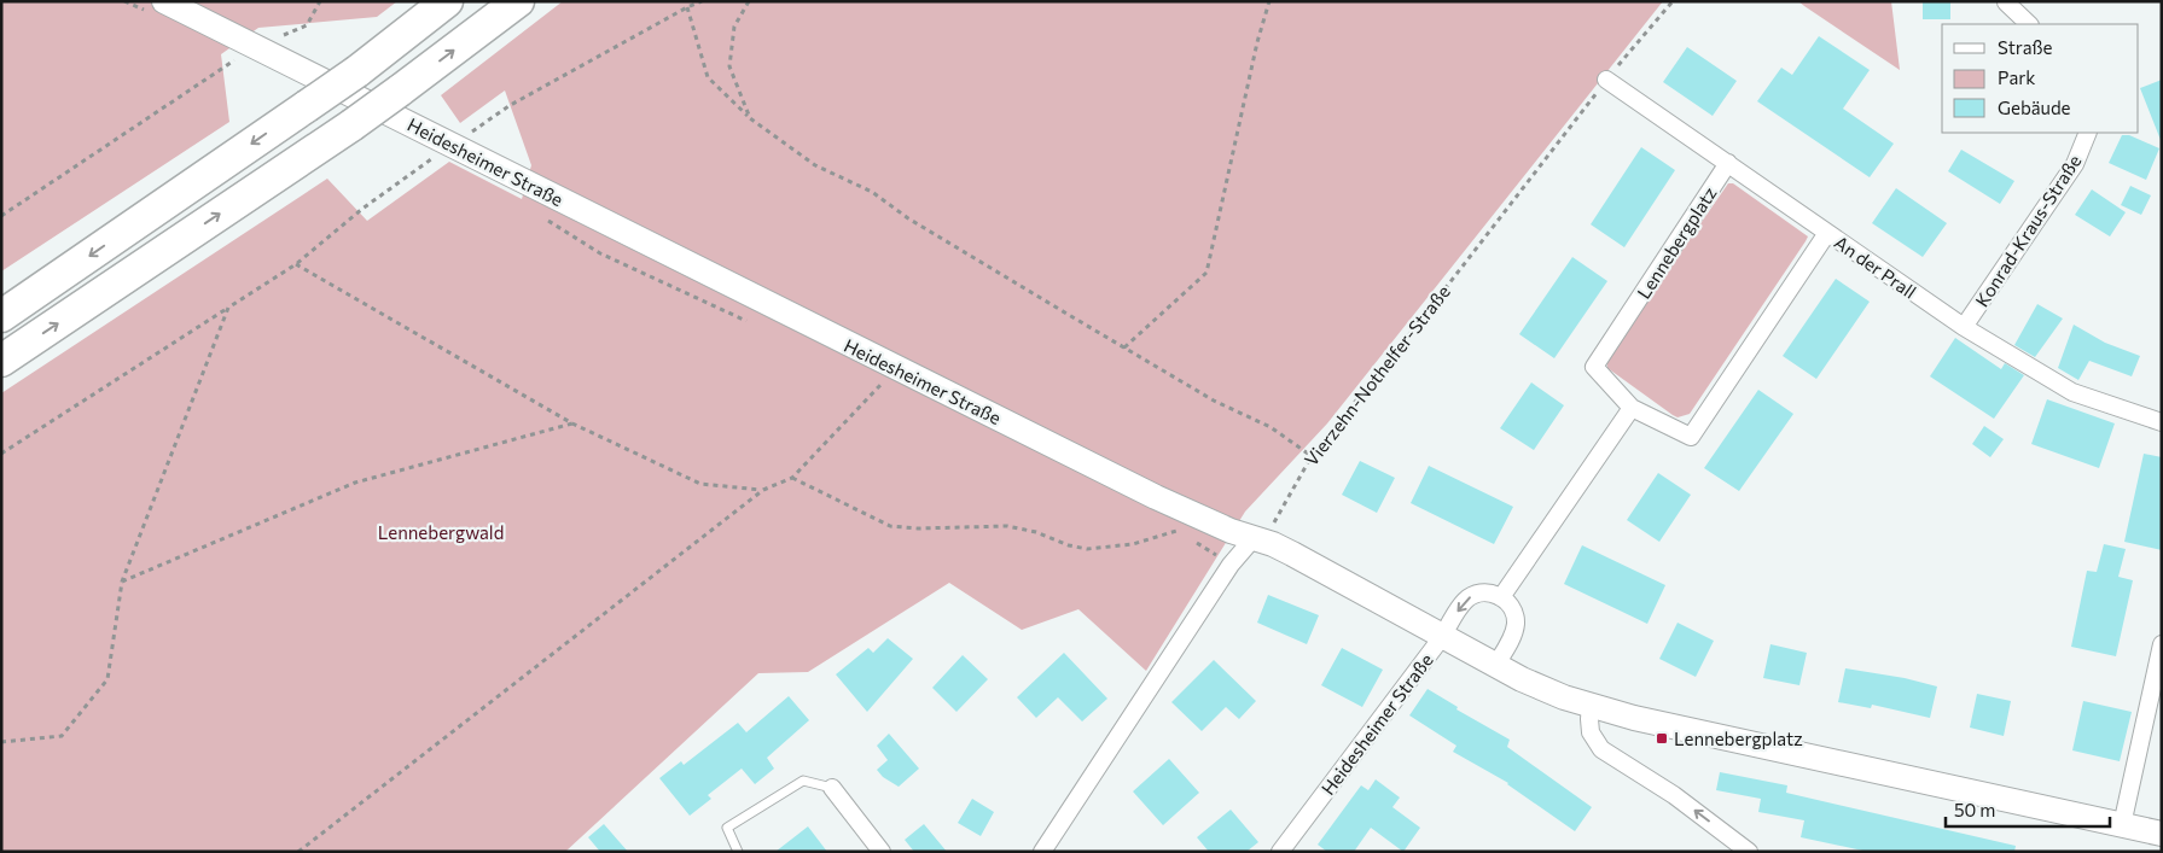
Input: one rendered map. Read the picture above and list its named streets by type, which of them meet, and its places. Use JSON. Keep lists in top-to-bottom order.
{
  "streets": {
    "main road": ["Heidesheimer Straße"],
    "street": ["Konrad-Kraus-Straße", "Lennebergplatz", "An der Prall"],
    "path": ["Vierzehn-Nothelfer-Straße"]
  },
  "crossings": [
    ["Heidesheimer Straße", "Vierzehn-Nothelfer-Straße"],
    ["Konrad-Kraus-Straße", "An der Prall"],
    ["Lennebergplatz", "An der Prall"],
    ["An der Prall", "Vierzehn-Nothelfer-Straße"]
  ],
  "parks": ["Lennebergwald"],
  "places": {
    "transit": ["Lennebergplatz"]
  },
  "legend": ["Straße", "Park", "Gebäude"],
  "scale_bar": "50 m"
}
